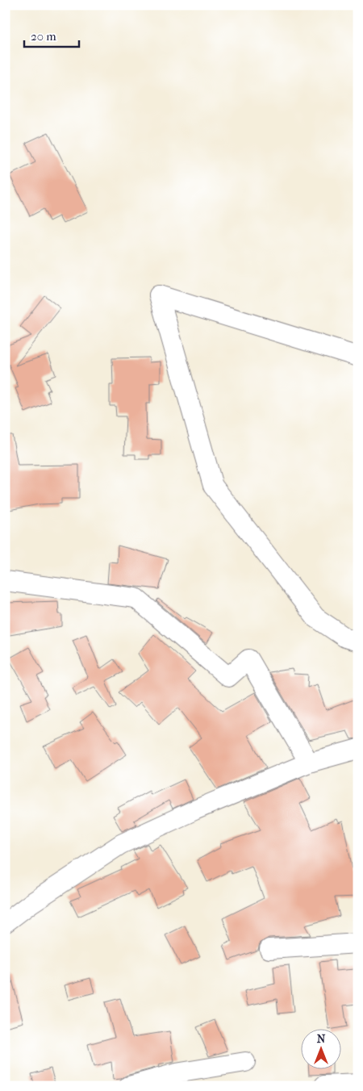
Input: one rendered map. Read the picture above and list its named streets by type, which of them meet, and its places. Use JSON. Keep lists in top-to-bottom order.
{
  "scale_bar": "20 m",
  "north": "top"
}
